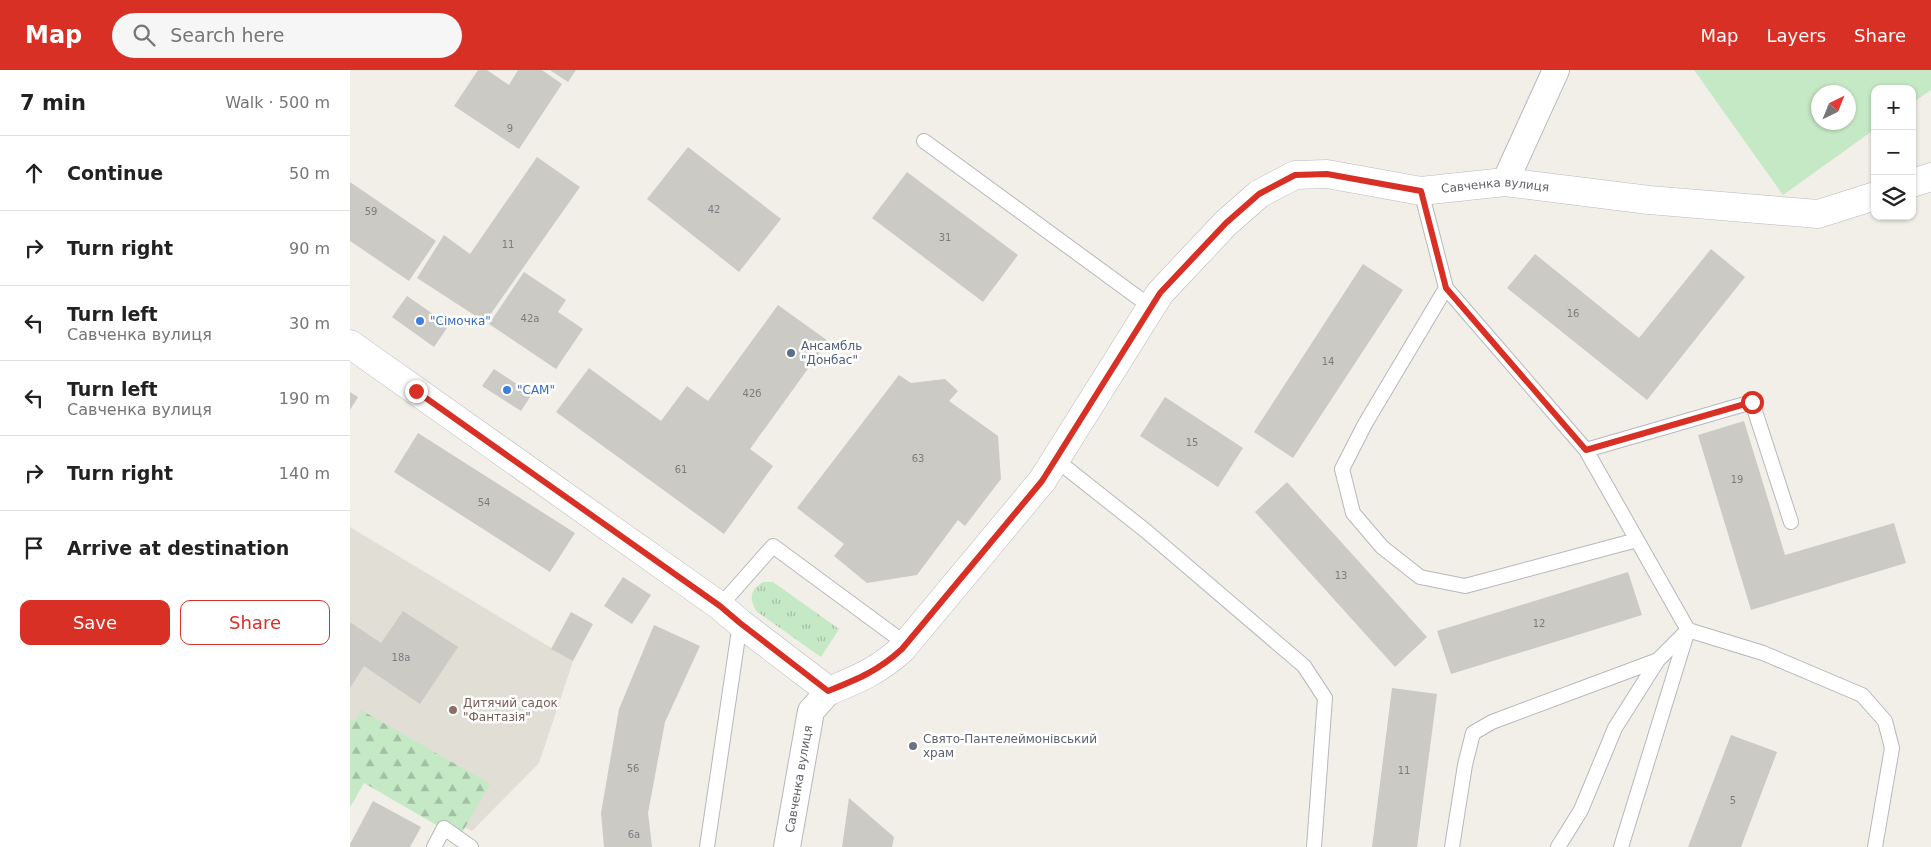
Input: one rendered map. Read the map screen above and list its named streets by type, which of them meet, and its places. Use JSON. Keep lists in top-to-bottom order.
{
  "streets": {
    "street": ["Савченка вулиця"]
  },
  "places": [
    "\"Сімочка\"",
    "Ансамбль \"Донбас\"",
    "\"САМ\"",
    "Дитячий садок \"Фантазія\"",
    "Свято-Пантелеймонівський храм"
  ],
  "house_numbers": [
    "9",
    "42",
    "59",
    "31",
    "11",
    "16",
    "42а",
    "14",
    "42б",
    "15",
    "63",
    "61",
    "19",
    "54",
    "13",
    "12",
    "18а",
    "56",
    "11",
    "5",
    "6а"
  ],
  "north": "top right",
  "page": {
    "header": "Map",
    "search": "Search here",
    "nav": ["Map", "Layers", "Share"],
    "heading": ["7 min", "Walk · 500 m"],
    "map_buttons": ["+", "−"],
    "list": [
      ["Continue", "50 m"],
      ["Turn right", "90 m"],
      ["Turn left", "Савченка вулиця", "30 m"],
      ["Turn left", "Савченка вулиця", "190 m"],
      ["Turn right", "140 m"],
      "Arrive at destination"
    ],
    "buttons": ["Save", "Share"]
  }
}
